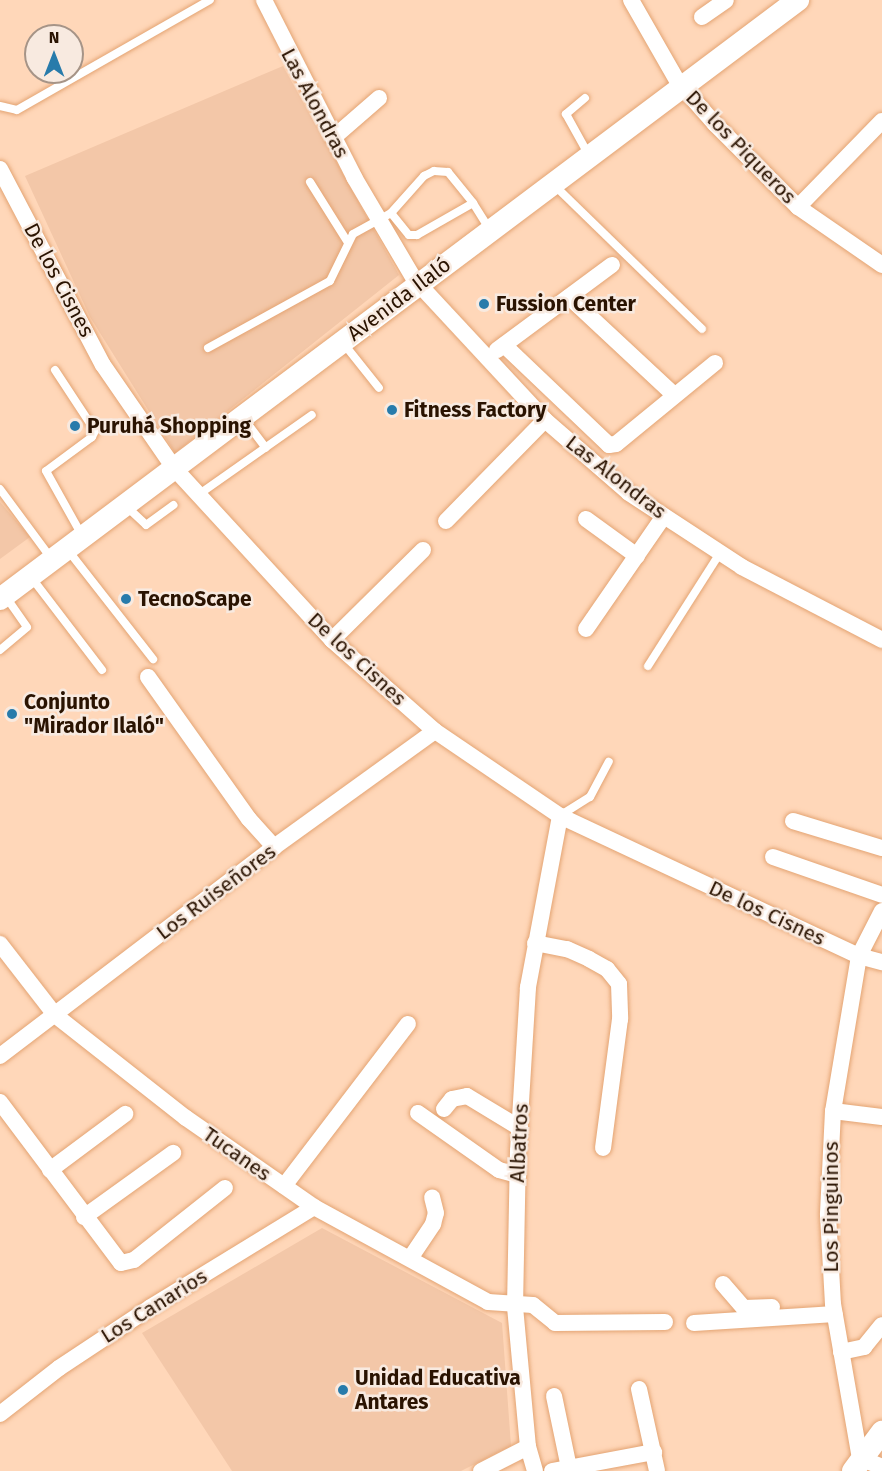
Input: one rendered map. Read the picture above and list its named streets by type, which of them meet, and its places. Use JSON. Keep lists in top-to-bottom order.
{
  "streets": {
    "main road": ["Avenida Ilaló"],
    "street": [
      "Las Alondras",
      "De los Piqueros",
      "De los Cisnes",
      "Los Ruiseñores",
      "Albatros",
      "Tucanes",
      "Los Pinguinos",
      "Los Canarios"
    ]
  },
  "crossings": [
    ["Las Alondras", "Avenida Ilaló"],
    ["De los Piqueros", "Avenida Ilaló"],
    ["De los Cisnes", "Avenida Ilaló"],
    ["De los Cisnes", "Los Ruiseñores"],
    ["De los Cisnes", "Albatros"],
    ["De los Cisnes", "Los Pinguinos"],
    ["Los Ruiseñores", "Tucanes"],
    ["Albatros", "Tucanes"],
    ["Tucanes", "Los Canarios"]
  ],
  "places": [
    "Fussion Center",
    "Fitness Factory",
    "Puruhá Shopping",
    "TecnoScape",
    "Conjunto \"Mirador Ilaló\"",
    "Unidad Educativa Antares"
  ],
  "north": "top"
}
